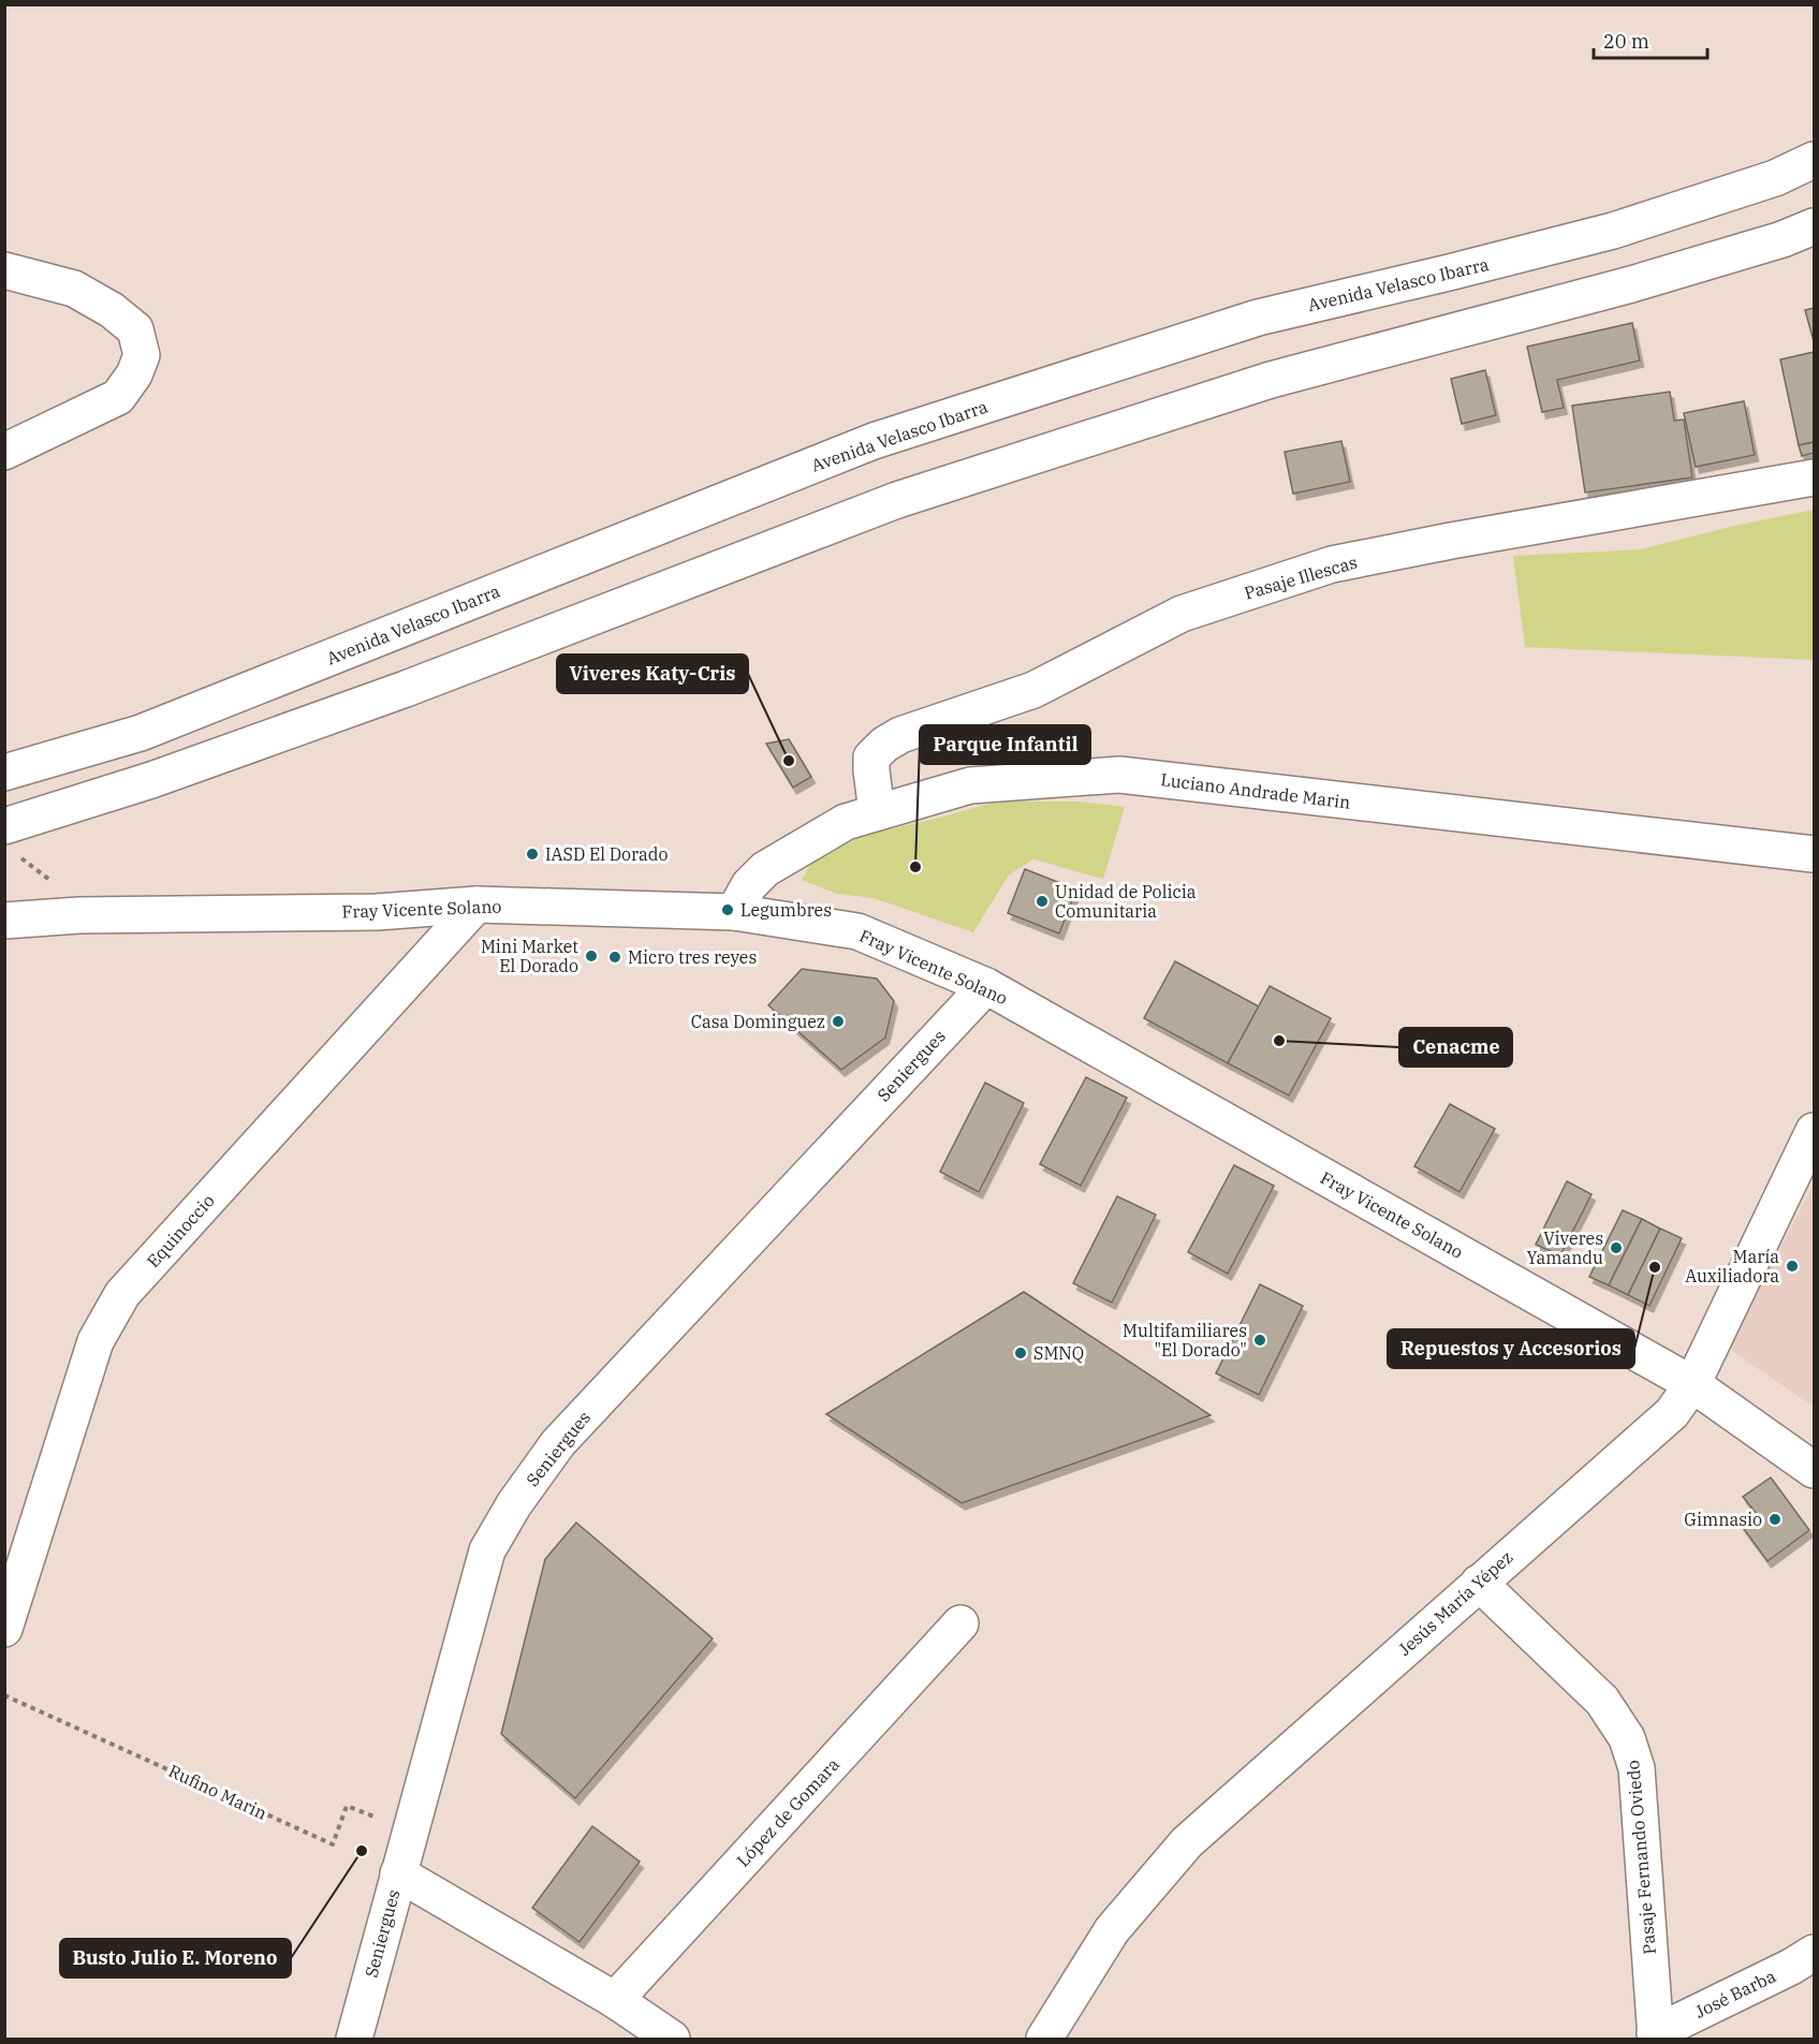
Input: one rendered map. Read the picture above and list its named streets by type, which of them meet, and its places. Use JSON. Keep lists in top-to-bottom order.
{
  "streets": {
    "street": [
      "Avenida Velasco Ibarra",
      "Pasaje Illescas",
      "Luciano Andrade Marin",
      "Fray Vicente Solano",
      "Seniergues",
      "Equinoccio",
      "Jesús María Yépez",
      "López de Gomara",
      "Pasaje Fernando Oviedo",
      "José Barba"
    ],
    "path": ["Rufino Marin"]
  },
  "crossings": [
    ["Pasaje Illescas", "Luciano Andrade Marin"],
    ["Luciano Andrade Marin", "Fray Vicente Solano"],
    ["Fray Vicente Solano", "Seniergues"],
    ["Fray Vicente Solano", "Equinoccio"],
    ["Fray Vicente Solano", "Jesús María Yépez"],
    ["Seniergues", "Rufino Marin"],
    ["Jesús María Yépez", "Pasaje Fernando Oviedo"],
    ["Pasaje Fernando Oviedo", "José Barba"]
  ],
  "places": [
    "Viveres Katy-Cris",
    "IASD El Dorado",
    "Parque Infantil",
    "Unidad de Policia Comunitaria",
    "Legumbres",
    "Mini Market El Dorado",
    "Micro tres reyes",
    "Casa Dominguez",
    "Cenacme",
    "Viveres Yamandu",
    "María Auxiliadora",
    "Repuestos y Accesorios",
    "Multifamiliares \"El Dorado\"",
    "SMNQ",
    "Gimnasio",
    "Busto Julio E. Moreno"
  ],
  "scale_bar": "20 m"
}
